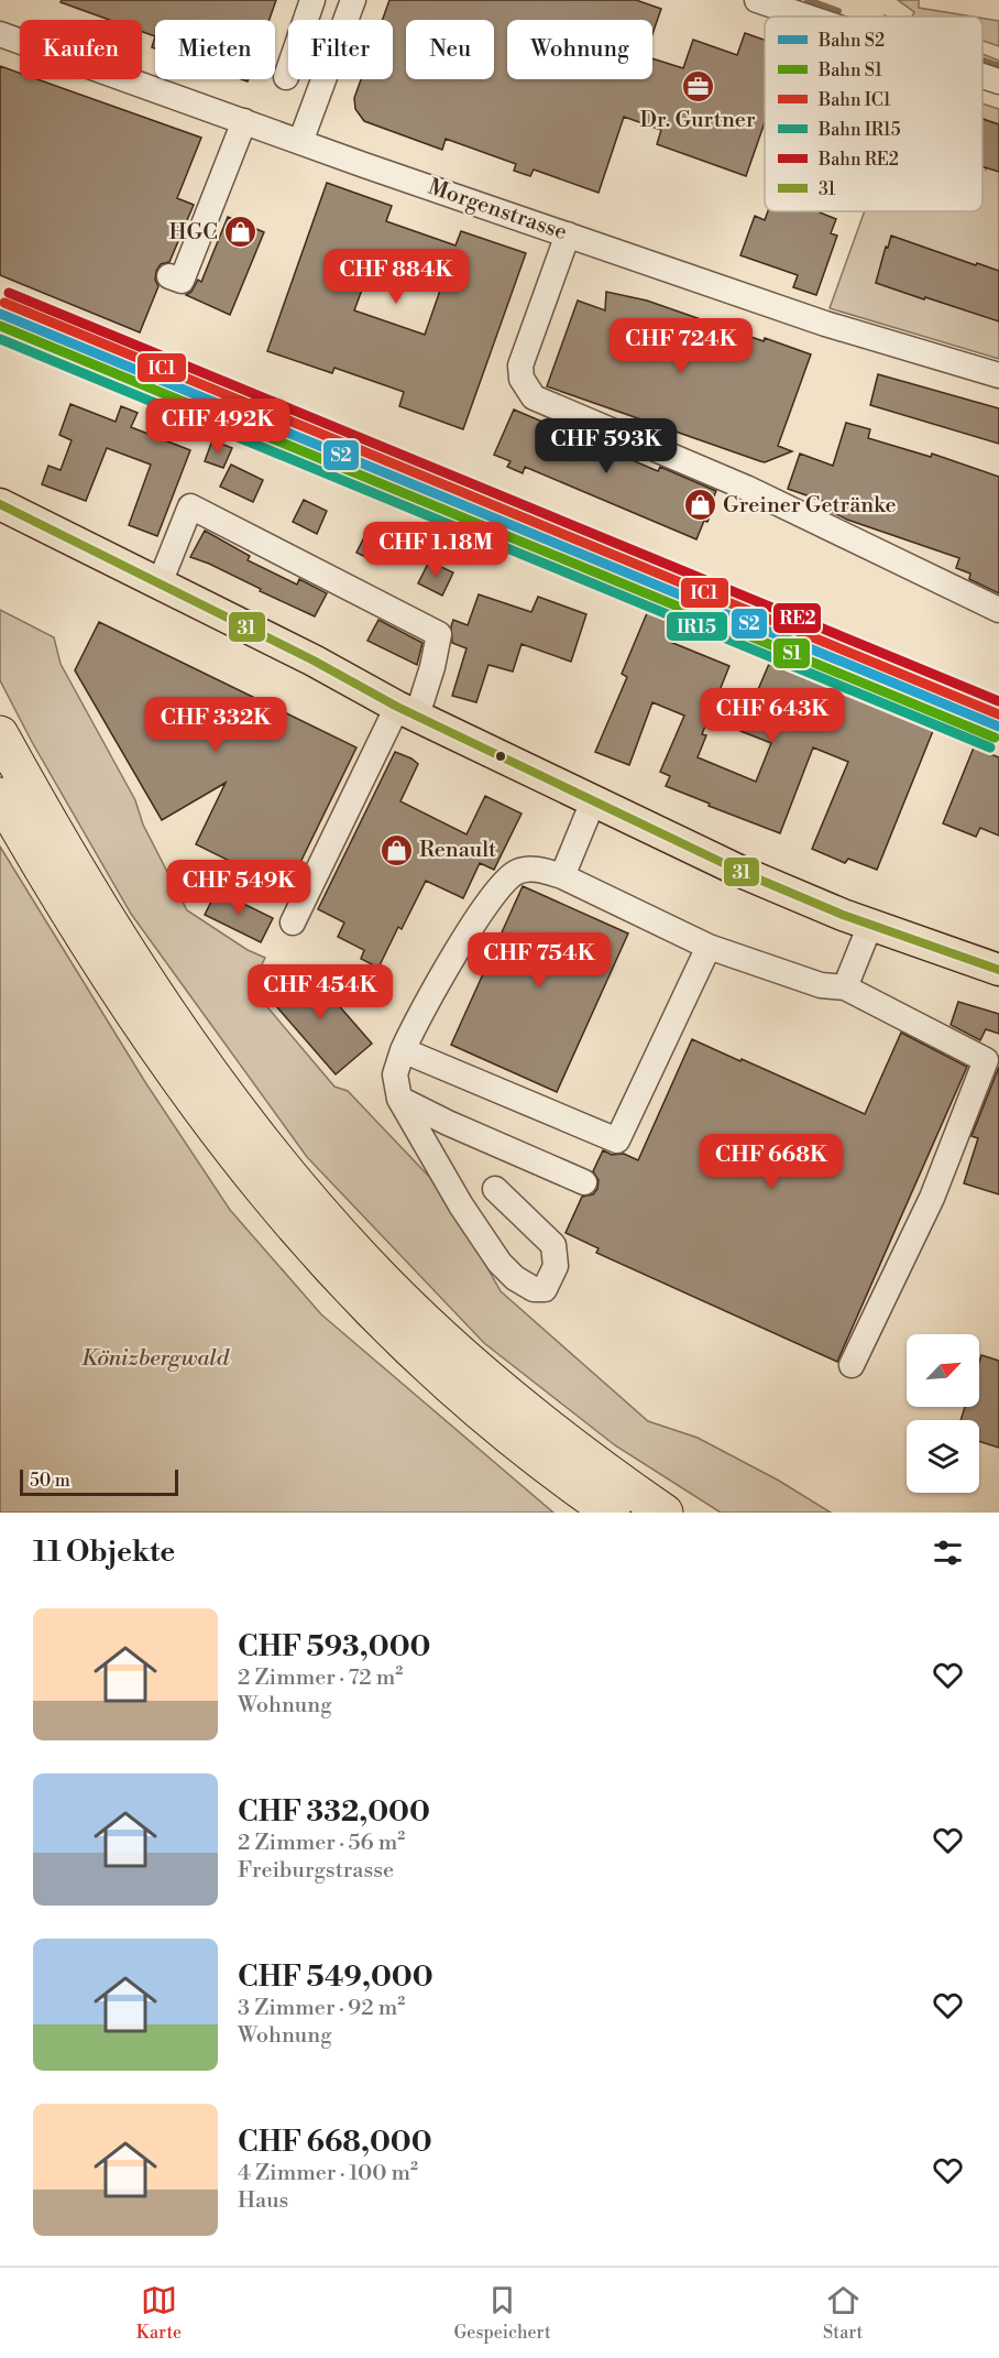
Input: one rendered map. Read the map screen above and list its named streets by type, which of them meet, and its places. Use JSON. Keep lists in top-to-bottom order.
{
  "streets": {
    "street": ["Morgenstrasse"]
  },
  "parks": ["Könizbergwald"],
  "places": {
    "office": ["Dr. Gurtner"],
    "shop": ["HGC", "Greiner Getränke", "Renault"]
  },
  "lines": [
    "rail line RE2",
    "rail line IC1",
    "rail line S2",
    "rail line S1",
    "rail line IR15",
    "transit line 31"
  ],
  "legend": [
    "Bahn S2",
    "Bahn S1",
    "Bahn IC1",
    "Bahn IR15",
    "Bahn RE2",
    "31"
  ],
  "scale_bar": "50 m",
  "north": "top right",
  "page": {
    "chip": [
      "Kaufen",
      "Mieten",
      "Filter",
      "Neu",
      "Wohnung"
    ],
    "price": [
      "CHF 884K",
      "CHF 724K",
      "CHF 492K",
      "CHF 593K",
      "CHF 1.18M",
      "CHF 643K",
      "CHF 332K",
      "CHF 549K",
      "CHF 754K",
      "CHF 454K",
      "CHF 668K"
    ],
    "scale": "50 m",
    "heading": "11 Objekte",
    "list": [
      {
        "name": "CHF 593,000",
        "note": "2 Zimmer · 72 m² · Wohnung"
      },
      {
        "name": "CHF 332,000",
        "note": "2 Zimmer · 56 m² · Freiburgstrasse"
      },
      {
        "name": "CHF 549,000",
        "note": "3 Zimmer · 92 m² · Wohnung"
      },
      {
        "name": "CHF 668,000",
        "note": "4 Zimmer · 100 m² · Haus"
      }
    ],
    "tabs": ["Karte", "Gespeichert", "Start"]
  }
}
